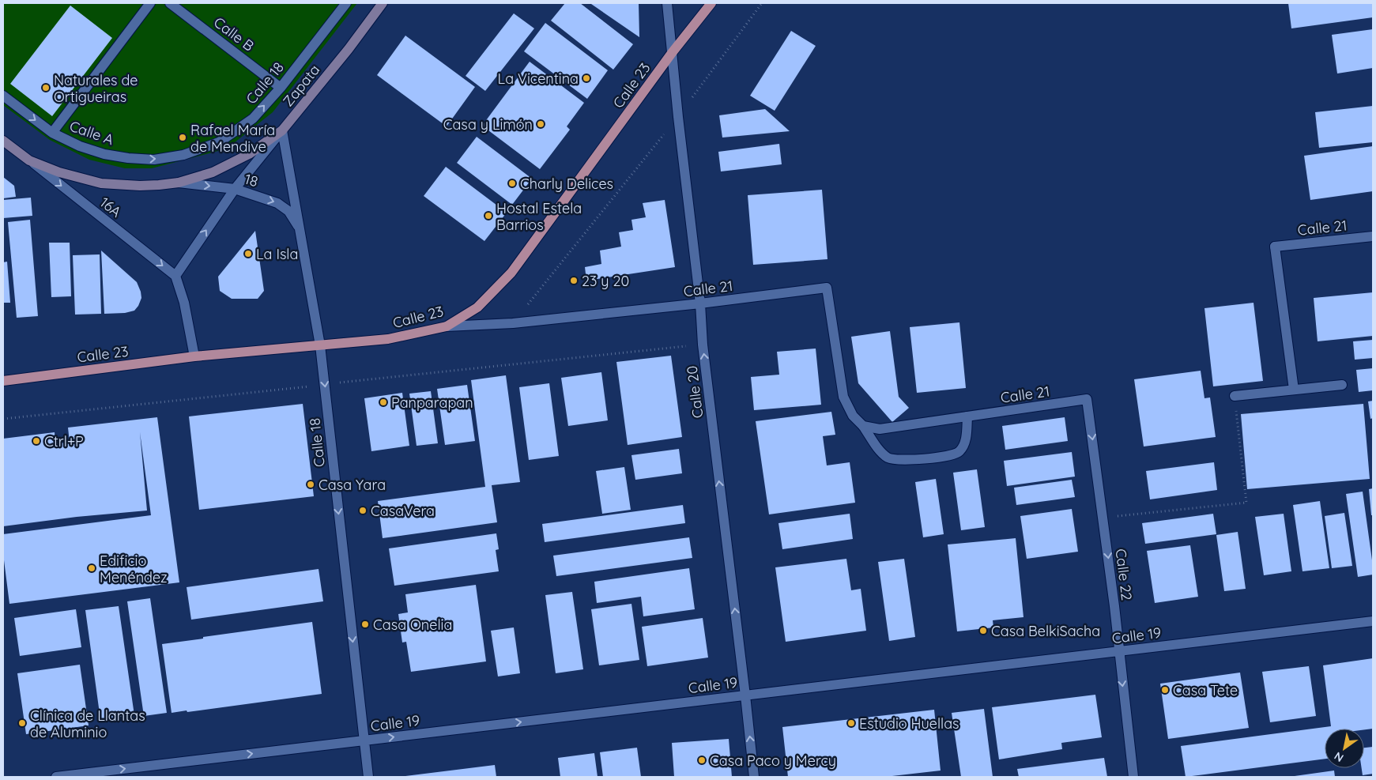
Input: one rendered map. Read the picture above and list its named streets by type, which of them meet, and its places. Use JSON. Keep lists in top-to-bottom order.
{
  "streets": {
    "main road": ["Zapata", "Calle 23"],
    "street": [
      "Calle B",
      "Calle 18",
      "Calle A",
      "18",
      "16A",
      "Calle 21",
      "Calle 20",
      "Calle 22",
      "Calle 19"
    ]
  },
  "crossings": [
    ["Calle B", "Calle 18"],
    ["Calle 18", "Zapata"],
    ["Calle 18", "Calle 23"],
    ["Calle 18", "Calle A"],
    ["Calle 18", "18"],
    ["Calle 18", "Calle 19"],
    ["Zapata", "18"],
    ["Zapata", "16A"],
    ["Calle 23", "Calle 21"],
    ["Calle 23", "Calle 20"],
    ["Calle 21", "Calle 20"],
    ["Calle 21", "Calle 22"],
    ["Calle 20", "Calle 19"],
    ["Calle 22", "Calle 19"]
  ],
  "one_way": [
    "Calle A",
    "18",
    "16A",
    "Calle 20",
    "Calle 22",
    "Calle 19"
  ],
  "places": [
    "La Vicentina",
    "Naturales de Ortigueiras",
    "Casa y Limón",
    "Rafael María de Mendive",
    "Charly Delices",
    "Hostal Estela Barrios",
    "La Isla",
    "23 y 20",
    "Panparapan",
    "Ctrl+P",
    "Casa Yara",
    "CasaVera",
    "Edificio Menéndez",
    "Casa Onelia",
    "Casa BelkiSacha",
    "Casa Tete",
    "Clínica de Llantas de Aluminio",
    "Estudio Huellas",
    "Casa Paco y Mercy"
  ],
  "north": "bottom left"
}
